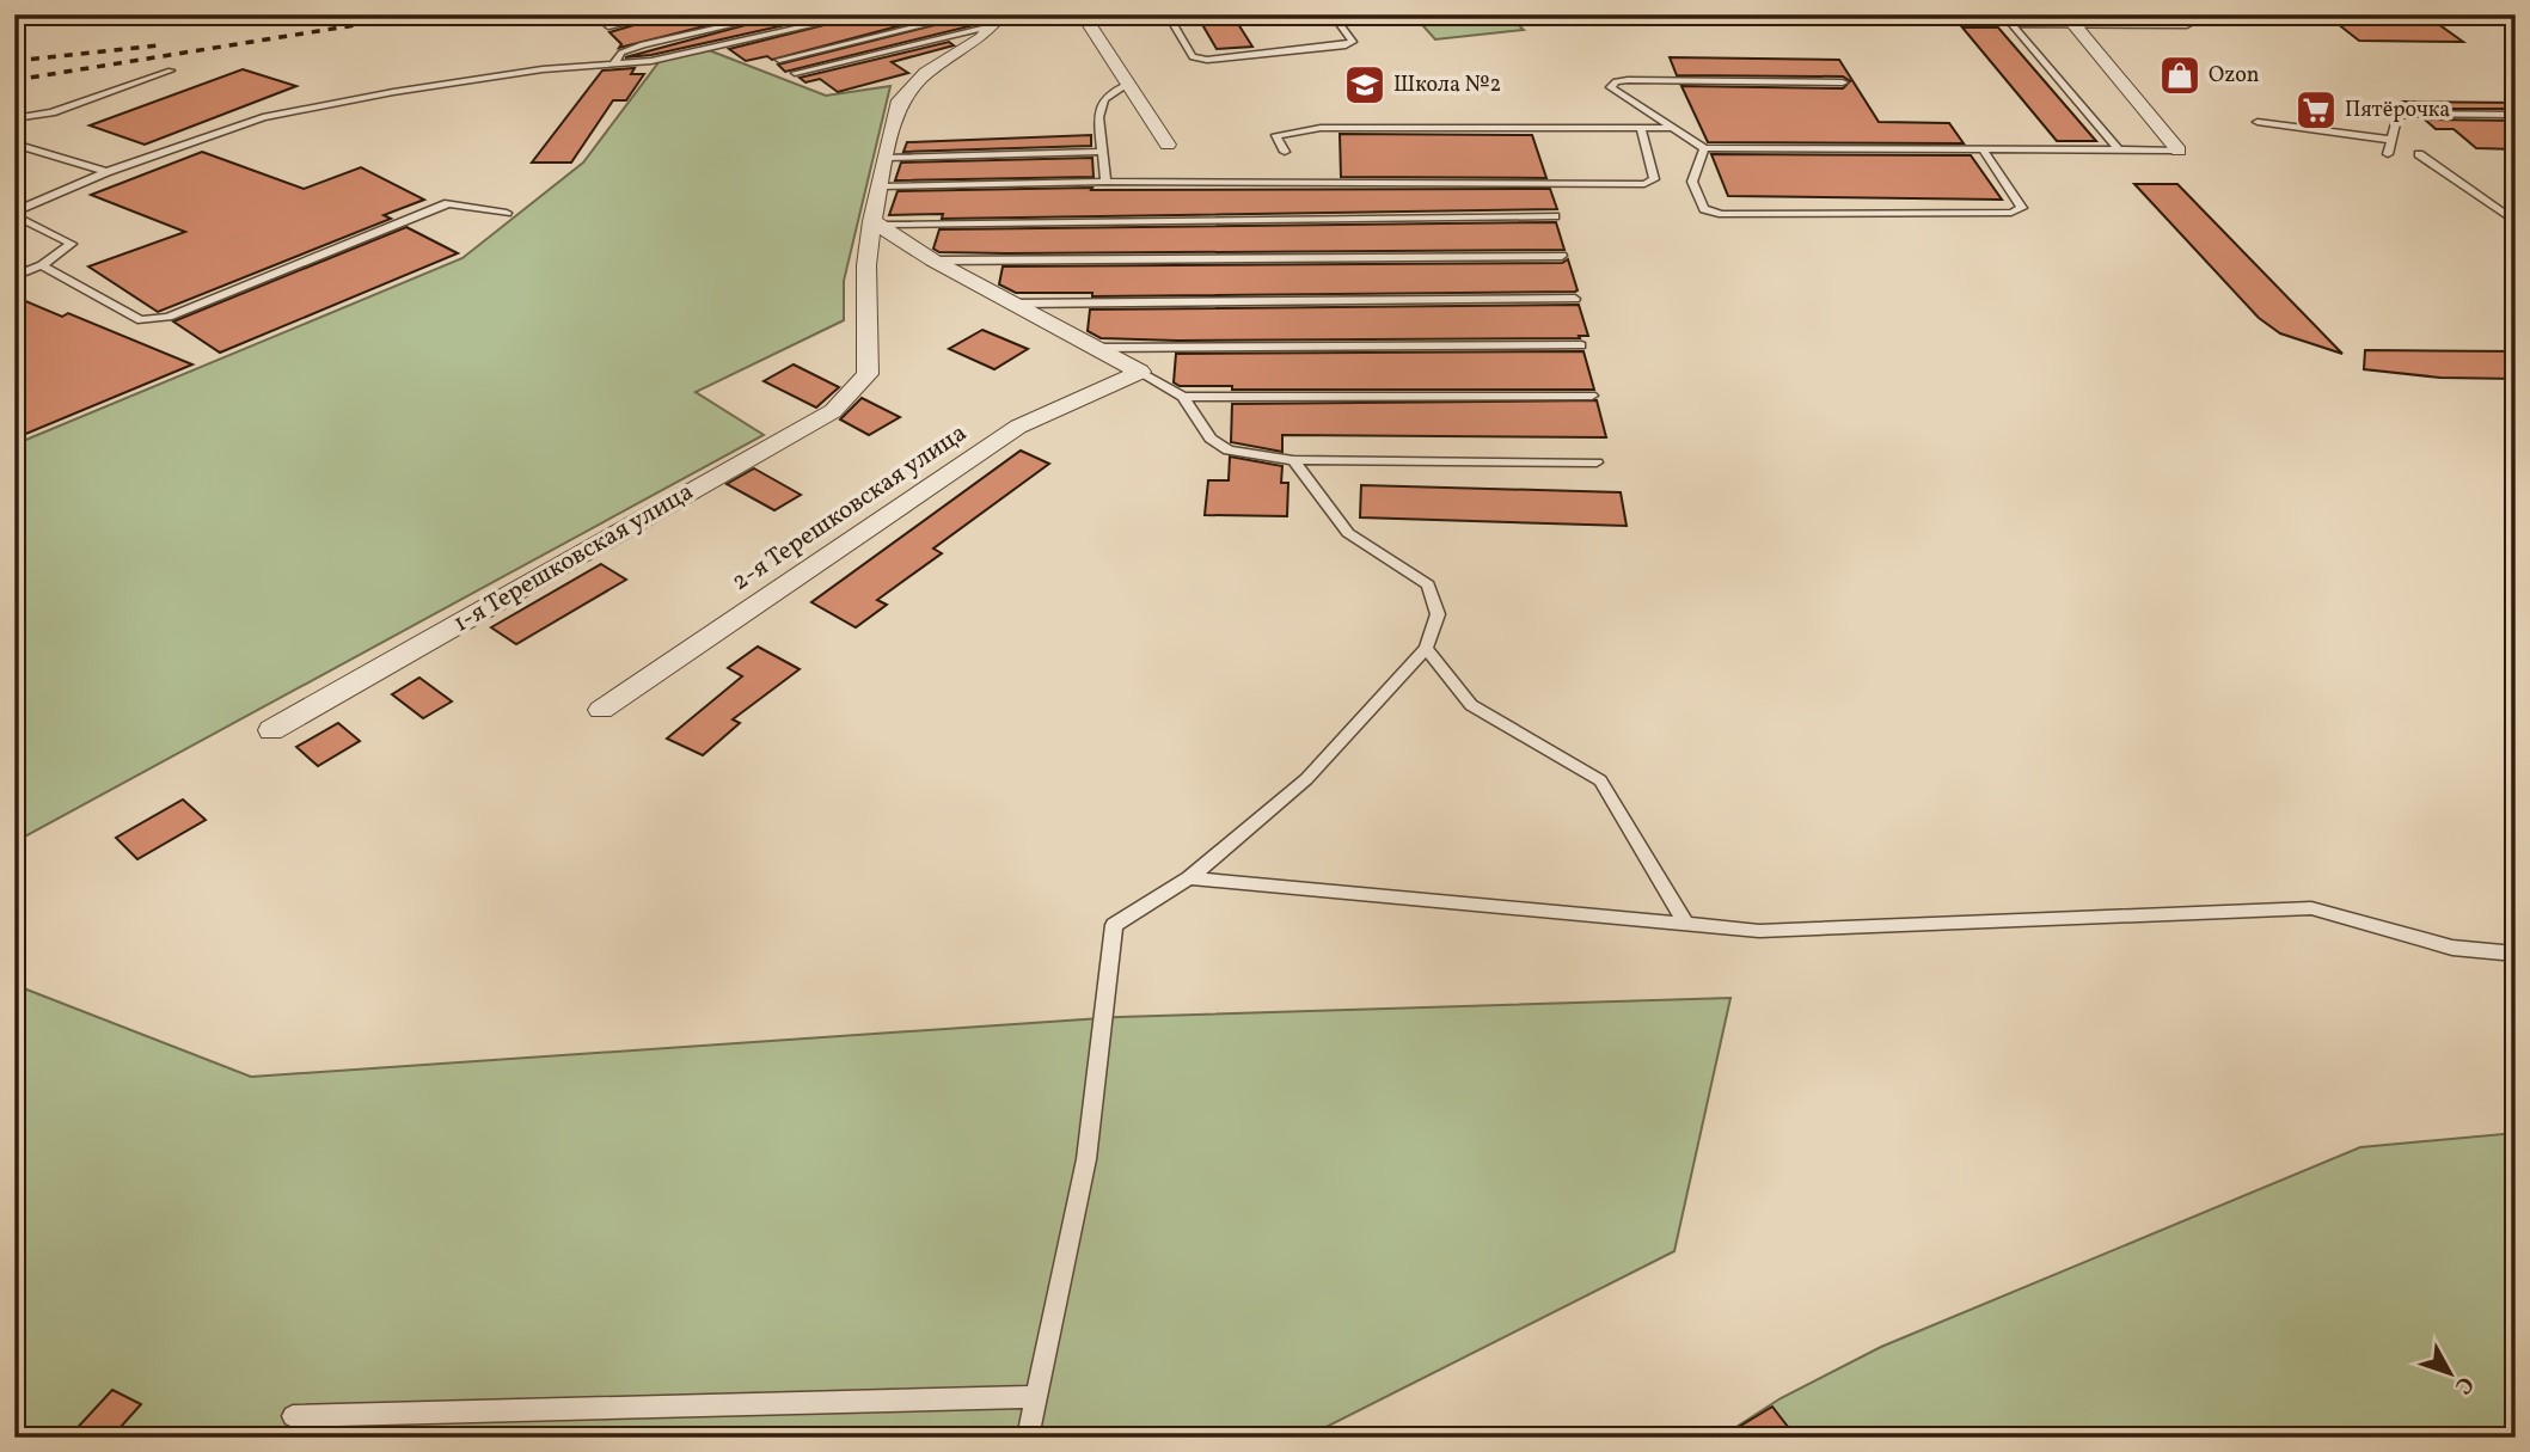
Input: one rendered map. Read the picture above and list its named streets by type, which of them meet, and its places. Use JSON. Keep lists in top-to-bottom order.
{
  "streets": {
    "street": ["2-я Терешковская улица", "1-я Терешковская улица"]
  },
  "places": {
    "shop": ["Ozon"],
    "school or university": ["Школа №2"],
    "supermarket": ["Пятёрочка"]
  },
  "north": "bottom right"
}
